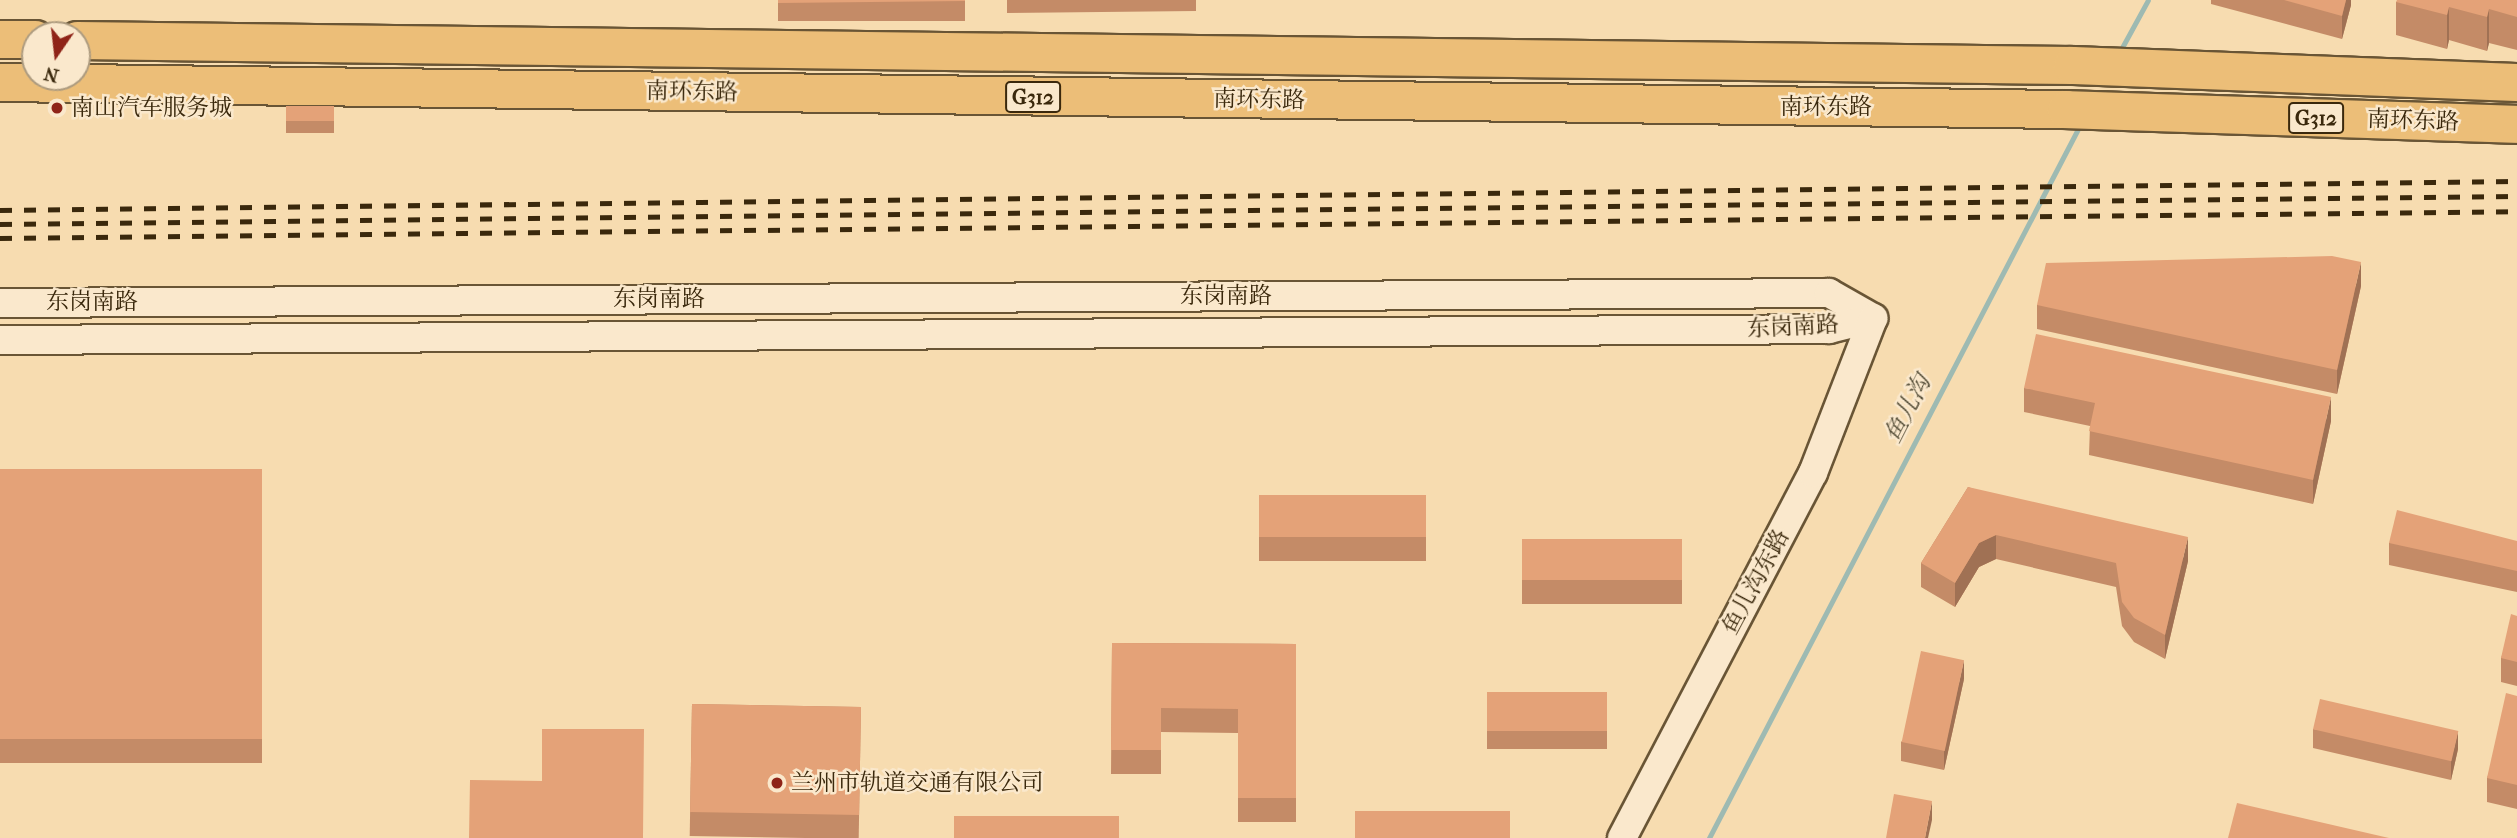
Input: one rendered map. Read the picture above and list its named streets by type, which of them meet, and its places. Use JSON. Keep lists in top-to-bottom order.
{
  "streets": {
    "highway": ["南环东路", "G312"],
    "street": ["东岗南路", "鱼儿沟东路"]
  },
  "crossings": [
    ["东岗南路", "鱼儿沟东路"]
  ],
  "water": ["鱼儿沟"],
  "places": ["南山汽车服务城", "兰州市轨道交通有限公司"],
  "north": "bottom"
}
